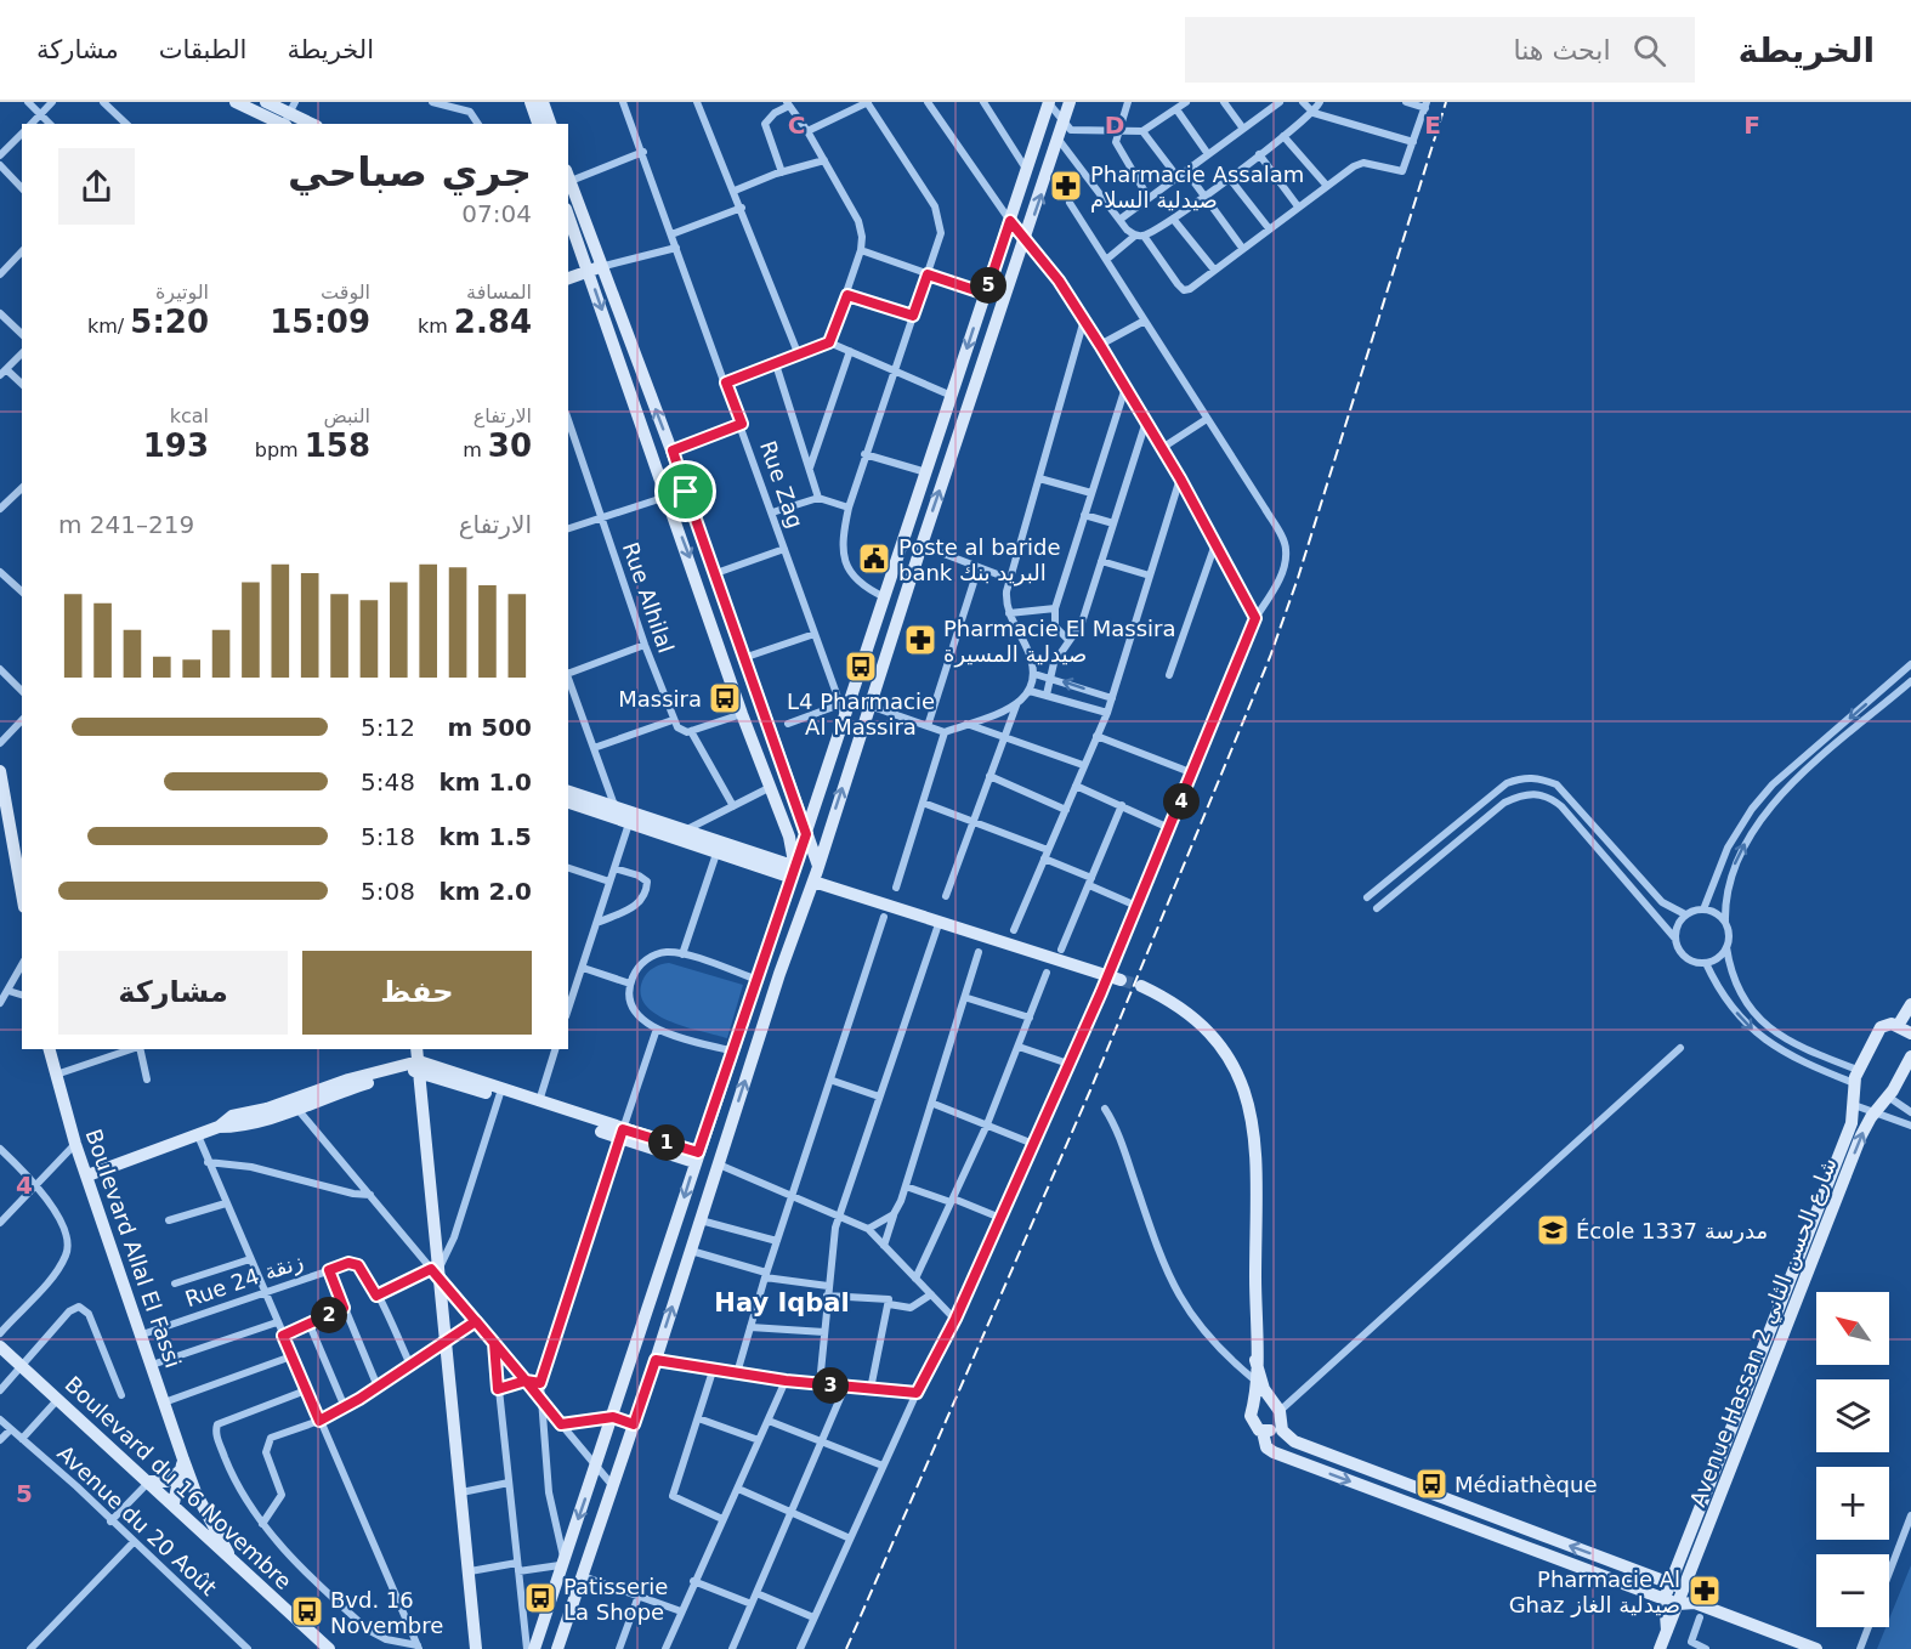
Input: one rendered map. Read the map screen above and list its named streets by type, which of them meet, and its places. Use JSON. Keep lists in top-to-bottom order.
{
  "streets": {
    "main road": ["Boulevard Allal El Fassi", "Avenue Hassan 2 شارع الحسن الثاني", "Boulevard du 16 Novembre"],
    "street": [
      "Rue Zag",
      "Rue Alhilal",
      "Rue 24 زنقة",
      "Avenue du 20 Août"
    ]
  },
  "crossings": [
    ["Boulevard Allal El Fassi", "Rue 24 زنقة"],
    ["Boulevard Allal El Fassi", "Boulevard du 16 Novembre"]
  ],
  "districts": ["Hay Iqbal"],
  "places": {
    "pharmacy": ["Pharmacie Assalam صيدلية السلام", "Pharmacie El Massira صيدلية المسيرة", "Pharmacie Al Ghaz صيدلية الغاز"],
    "public building": ["Poste al baride bank البريد بنك"],
    "bus stop": [
      "L4 Pharmacie Al Massira",
      "Massira",
      "Médiathèque",
      "Patisserie La Shope",
      "Bvd. 16 Novembre"
    ],
    "school or university": ["École مدرسة 1337"]
  },
  "north": "top left",
  "page": {
    "header": "الخريطة",
    "search": "ابحث هنا",
    "nav": ["الخريطة", "الطبقات", "مشاركة"],
    "heading": ["جري صباحي", "07:04"],
    "stats": [
      ["المسافة", "2.84 km"],
      ["الوقت", "15:09"],
      ["الوتيرة", "5:20 /km"],
      ["الارتفاع", "30 m"],
      ["النبض", "158 bpm"],
      ["kcal", "193"]
    ],
    "pins": [
      "5",
      "4",
      "1",
      "2",
      "3"
    ],
    "chart": ["الارتفاع", "219–241 m"],
    "list": [
      {
        "name": "500 m",
        "note": "5:12"
      },
      {
        "name": "1.0 km",
        "note": "5:48"
      },
      {
        "name": "1.5 km",
        "note": "5:18"
      },
      {
        "name": "2.0 km",
        "note": "5:08"
      }
    ],
    "buttons": ["حفظ", "مشاركة"],
    "map_buttons": ["+", "−"]
  },
  "grid": {
    "columns": [
      "C",
      "D",
      "E",
      "F"
    ],
    "rows": ["4", "5"]
  }
}
